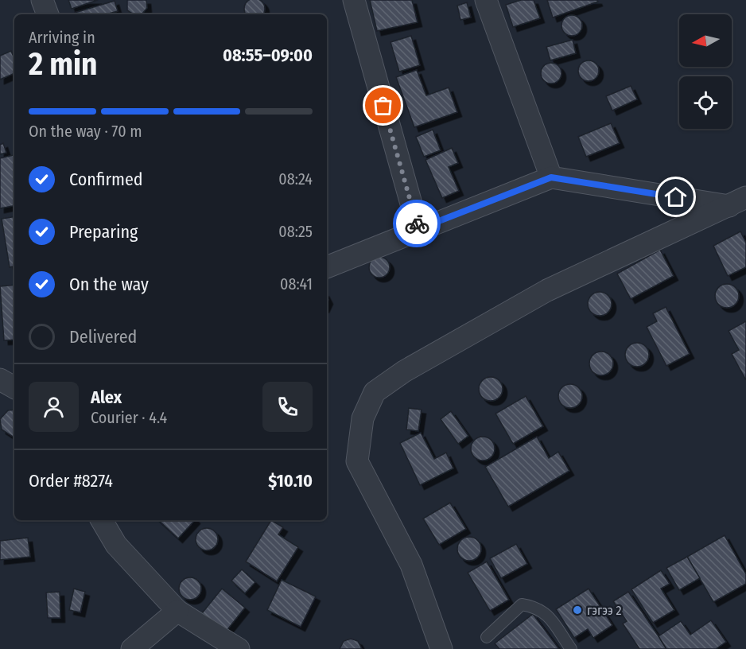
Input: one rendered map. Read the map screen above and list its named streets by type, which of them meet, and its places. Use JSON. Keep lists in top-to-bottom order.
{
  "places": ["гэгээ 2"],
  "north": "left",
  "page": {
    "heading": ["2 min", "Arriving in", "08:55–09:00"],
    "panel": [
      "Alex",
      "Courier · 4.4",
      "Order #8274",
      "$10.10"
    ],
    "bar": "On the way · 70 m",
    "list": [
      ["Confirmed", "08:24"],
      ["Preparing", "08:25"],
      ["On the way", "08:41"],
      "Delivered"
    ]
  }
}
